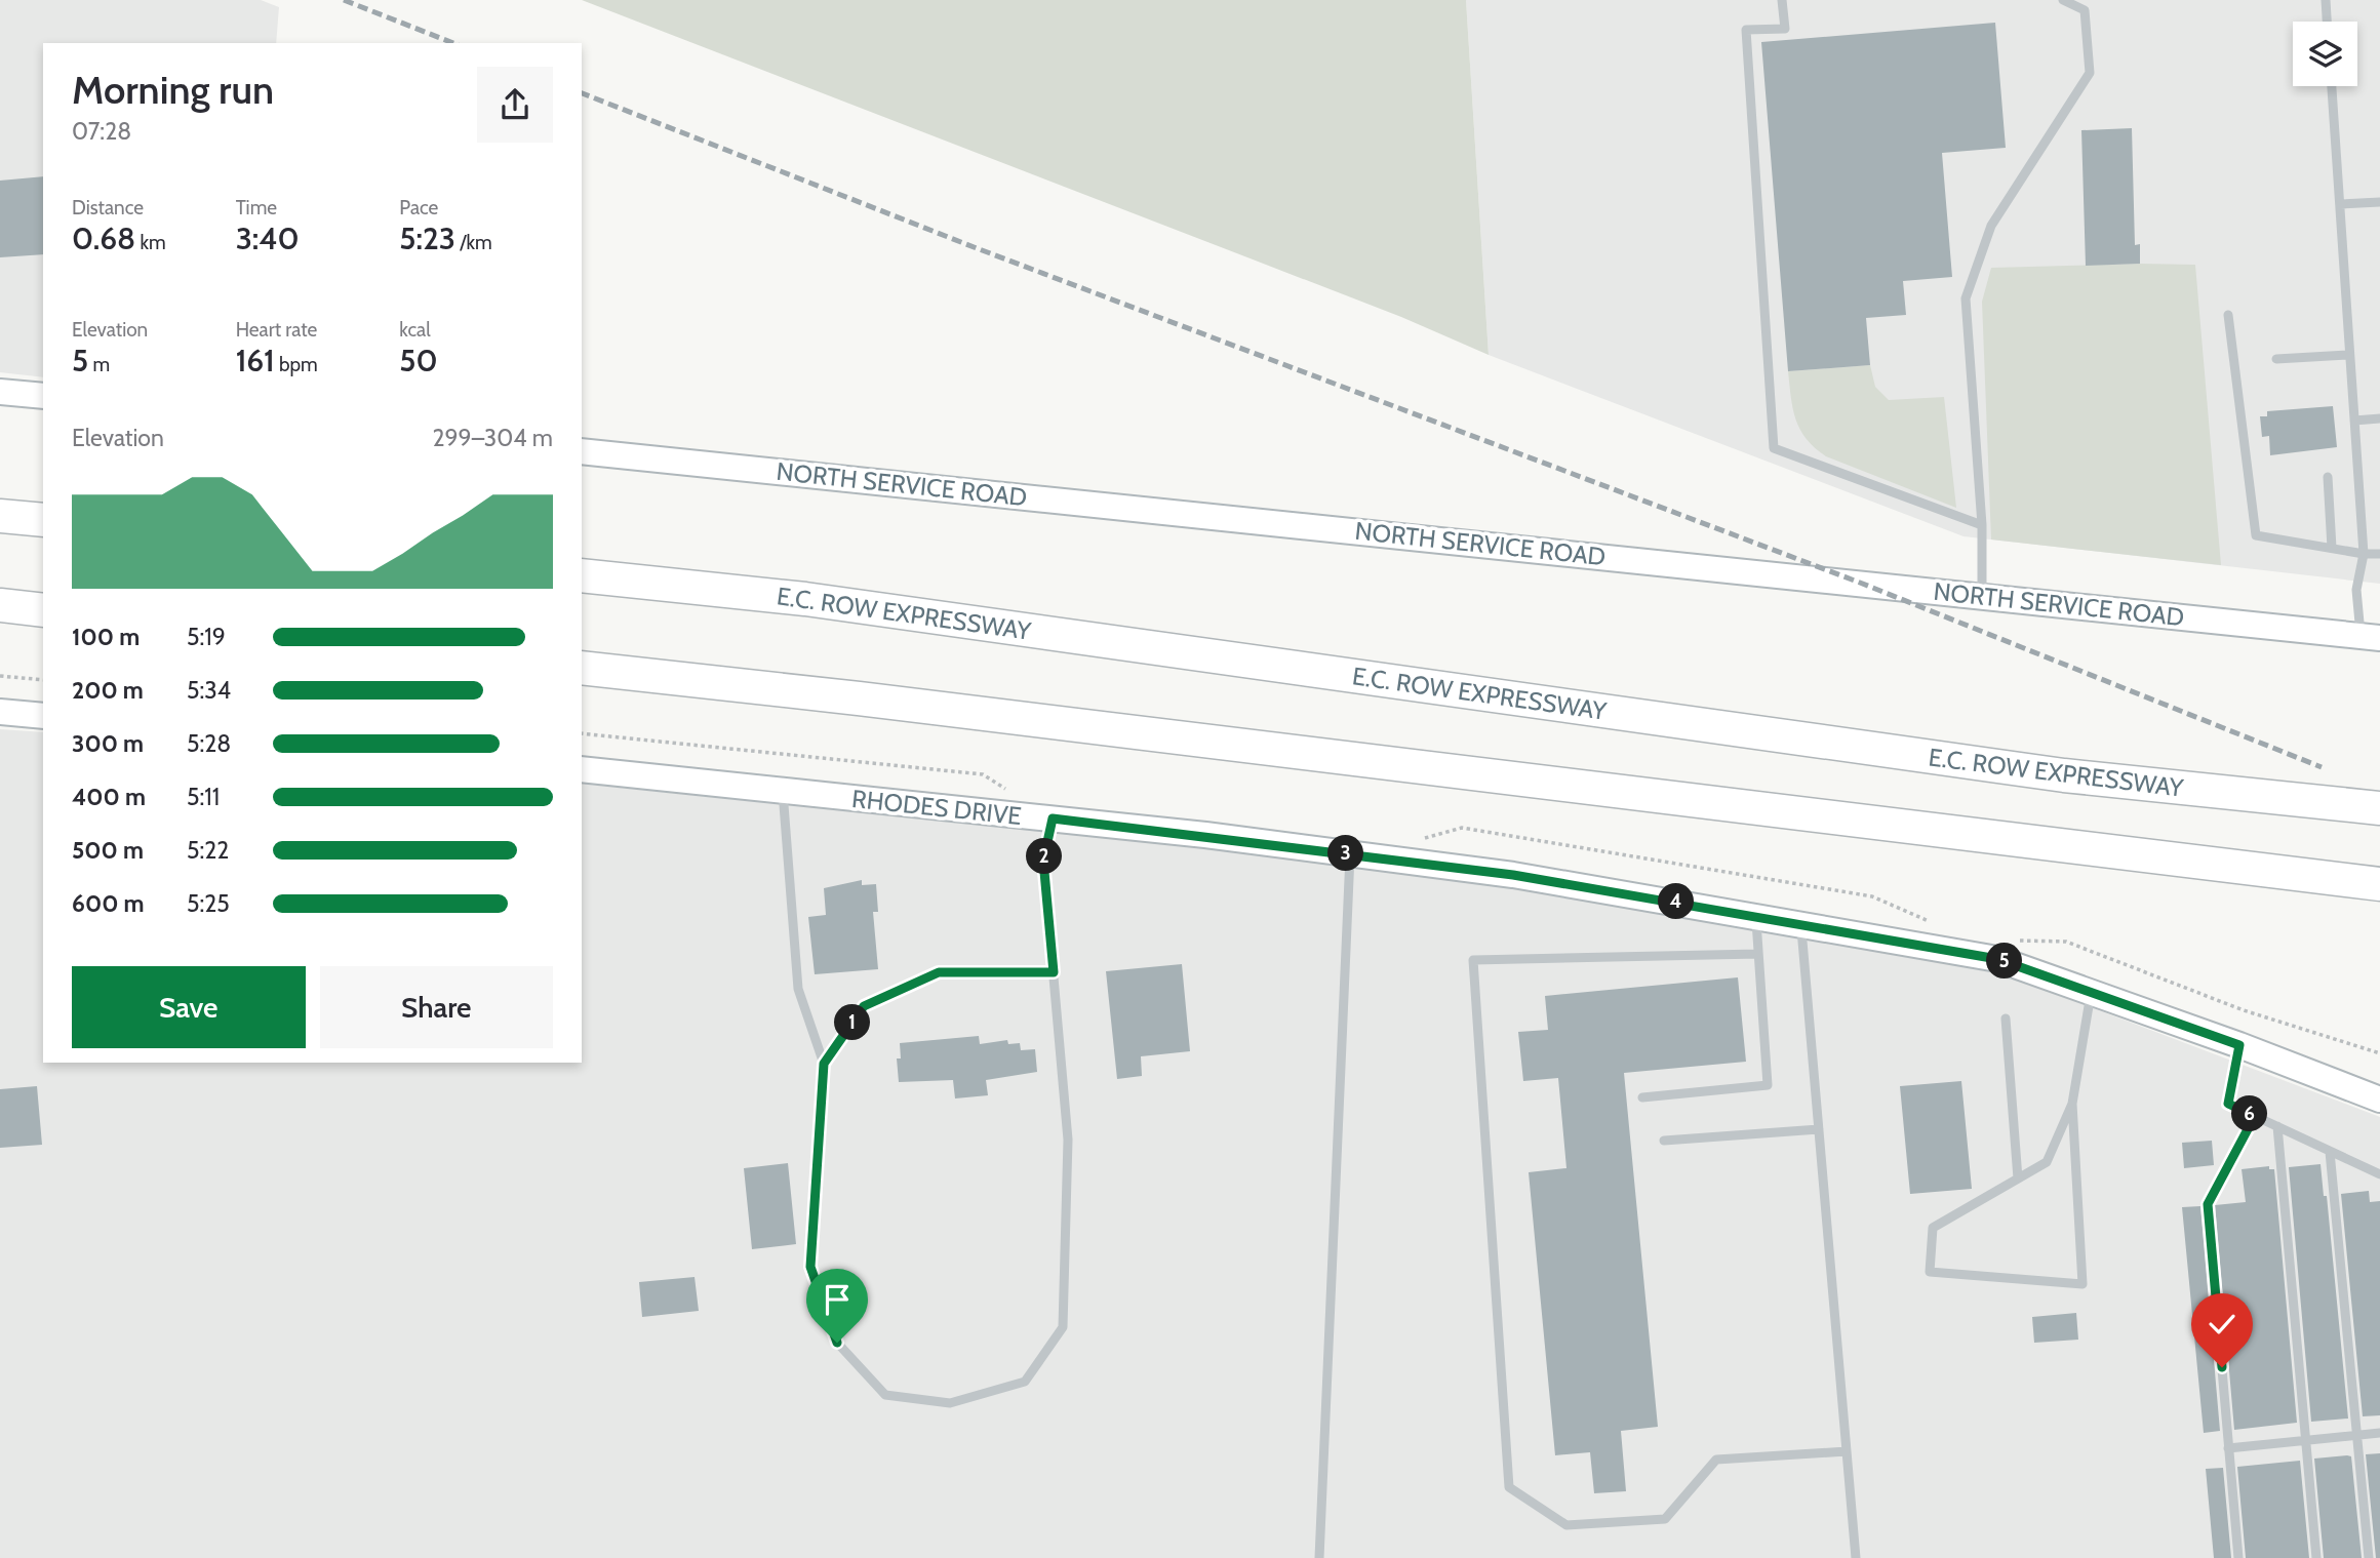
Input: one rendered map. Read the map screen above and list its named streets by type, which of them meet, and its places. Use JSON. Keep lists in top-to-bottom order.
{
  "streets": {
    "highway": ["E.C. ROW EXPRESSWAY"],
    "street": ["NORTH SERVICE ROAD", "RHODES DRIVE"]
  },
  "page": {
    "heading": ["Morning run", "07:28"],
    "stats": [
      ["Distance", "0.68 km"],
      ["Time", "3:40"],
      ["Pace", "5:23 /km"],
      ["Elevation", "5 m"],
      ["Heart rate", "161 bpm"],
      ["kcal", "50"]
    ],
    "chart": ["Elevation", "299–304 m"],
    "list": [
      {
        "name": "100 m",
        "note": "5:19"
      },
      {
        "name": "200 m",
        "note": "5:34"
      },
      {
        "name": "300 m",
        "note": "5:28"
      },
      {
        "name": "400 m",
        "note": "5:11"
      },
      {
        "name": "500 m",
        "note": "5:22"
      },
      {
        "name": "600 m",
        "note": "5:25"
      }
    ],
    "pins": [
      "3",
      "2",
      "4",
      "5",
      "1",
      "6"
    ],
    "buttons": ["Save", "Share"]
  }
}
